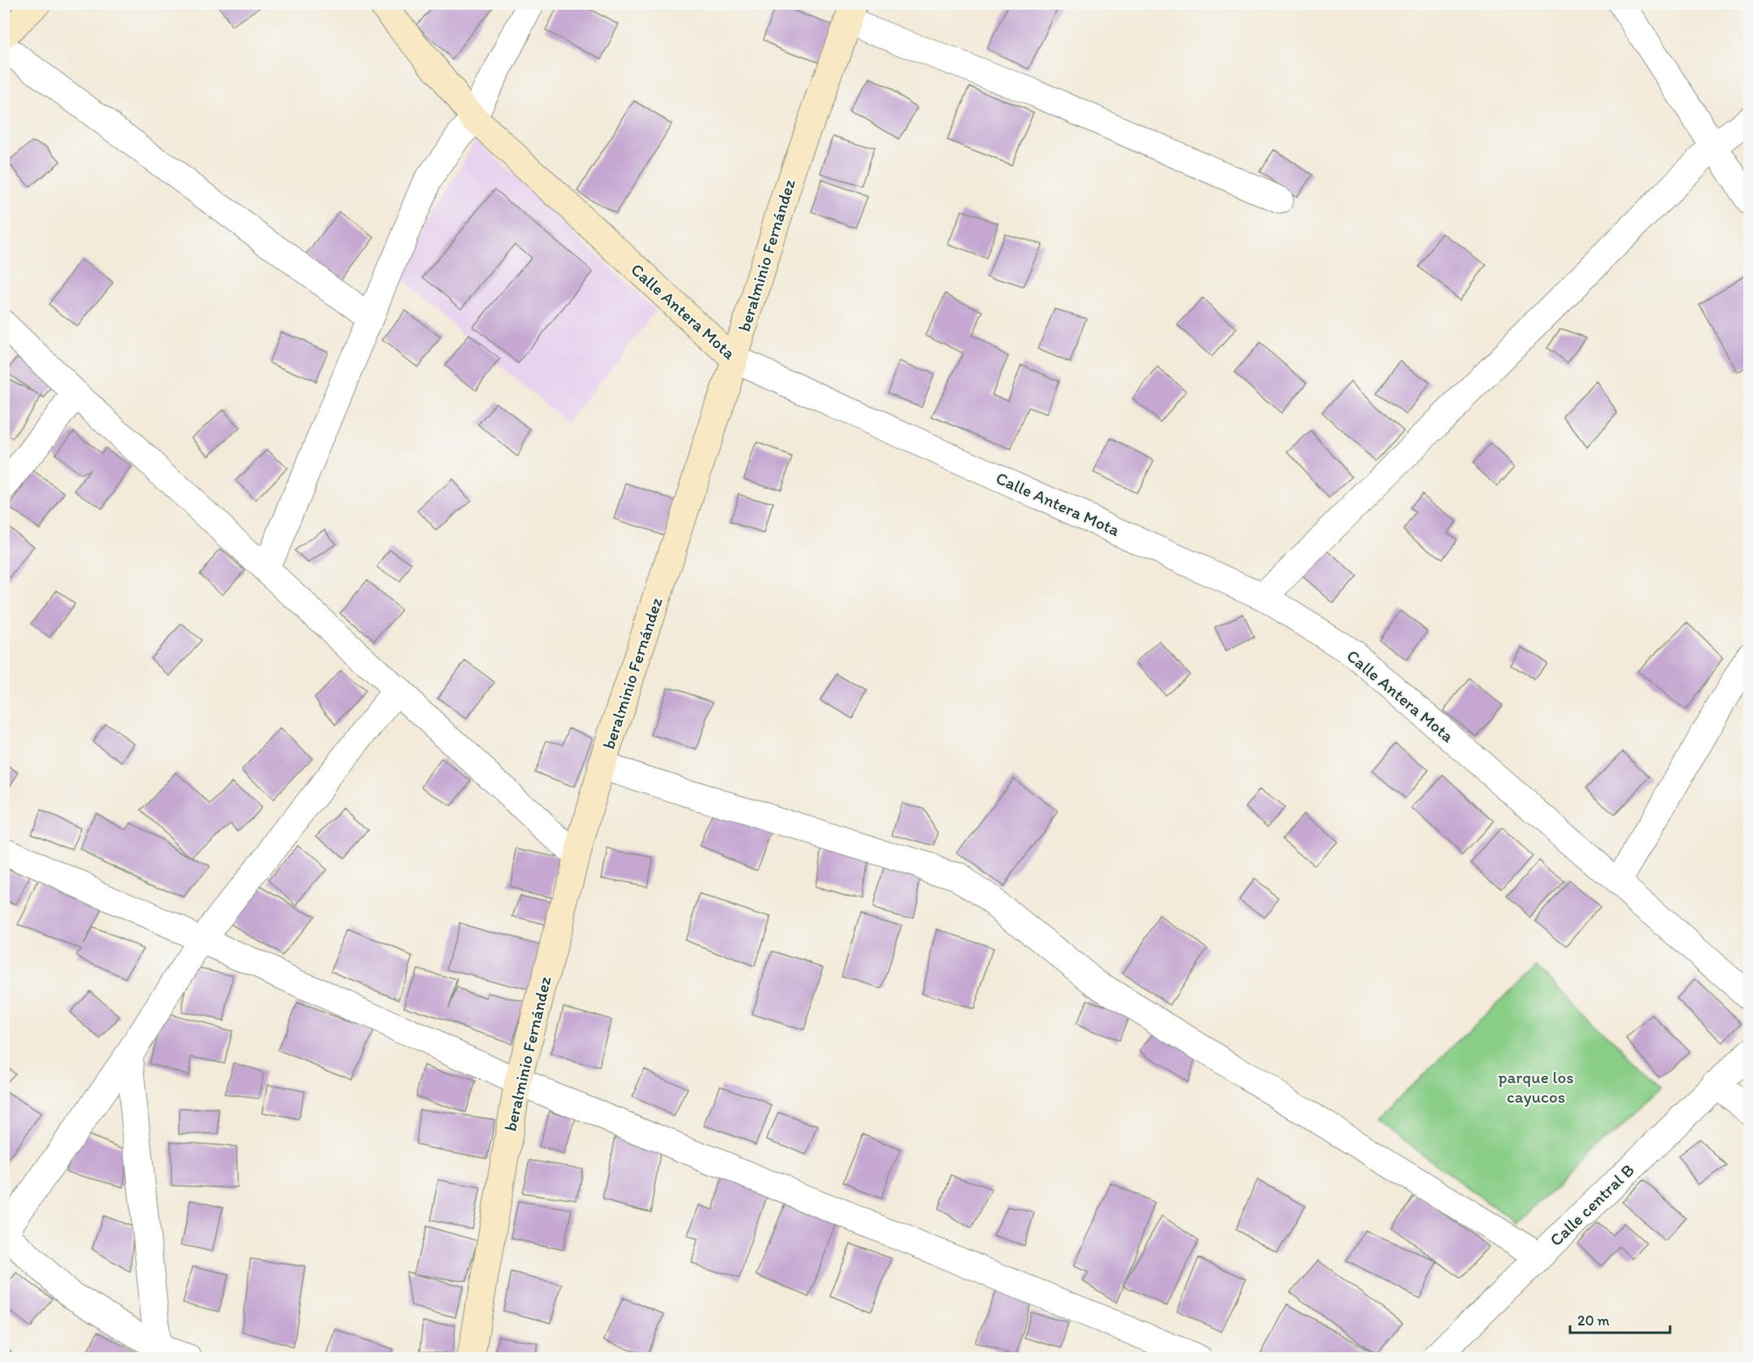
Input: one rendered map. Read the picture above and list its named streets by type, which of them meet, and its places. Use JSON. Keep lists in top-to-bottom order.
{
  "streets": {
    "main road": ["beralminio Fernández", "Calle Antera Mota"],
    "street": ["Calle central B"]
  },
  "crossings": [
    ["beralminio Fernández", "Calle Antera Mota"]
  ],
  "parks": ["parque los cayucos"],
  "scale_bar": "20 m"
}
